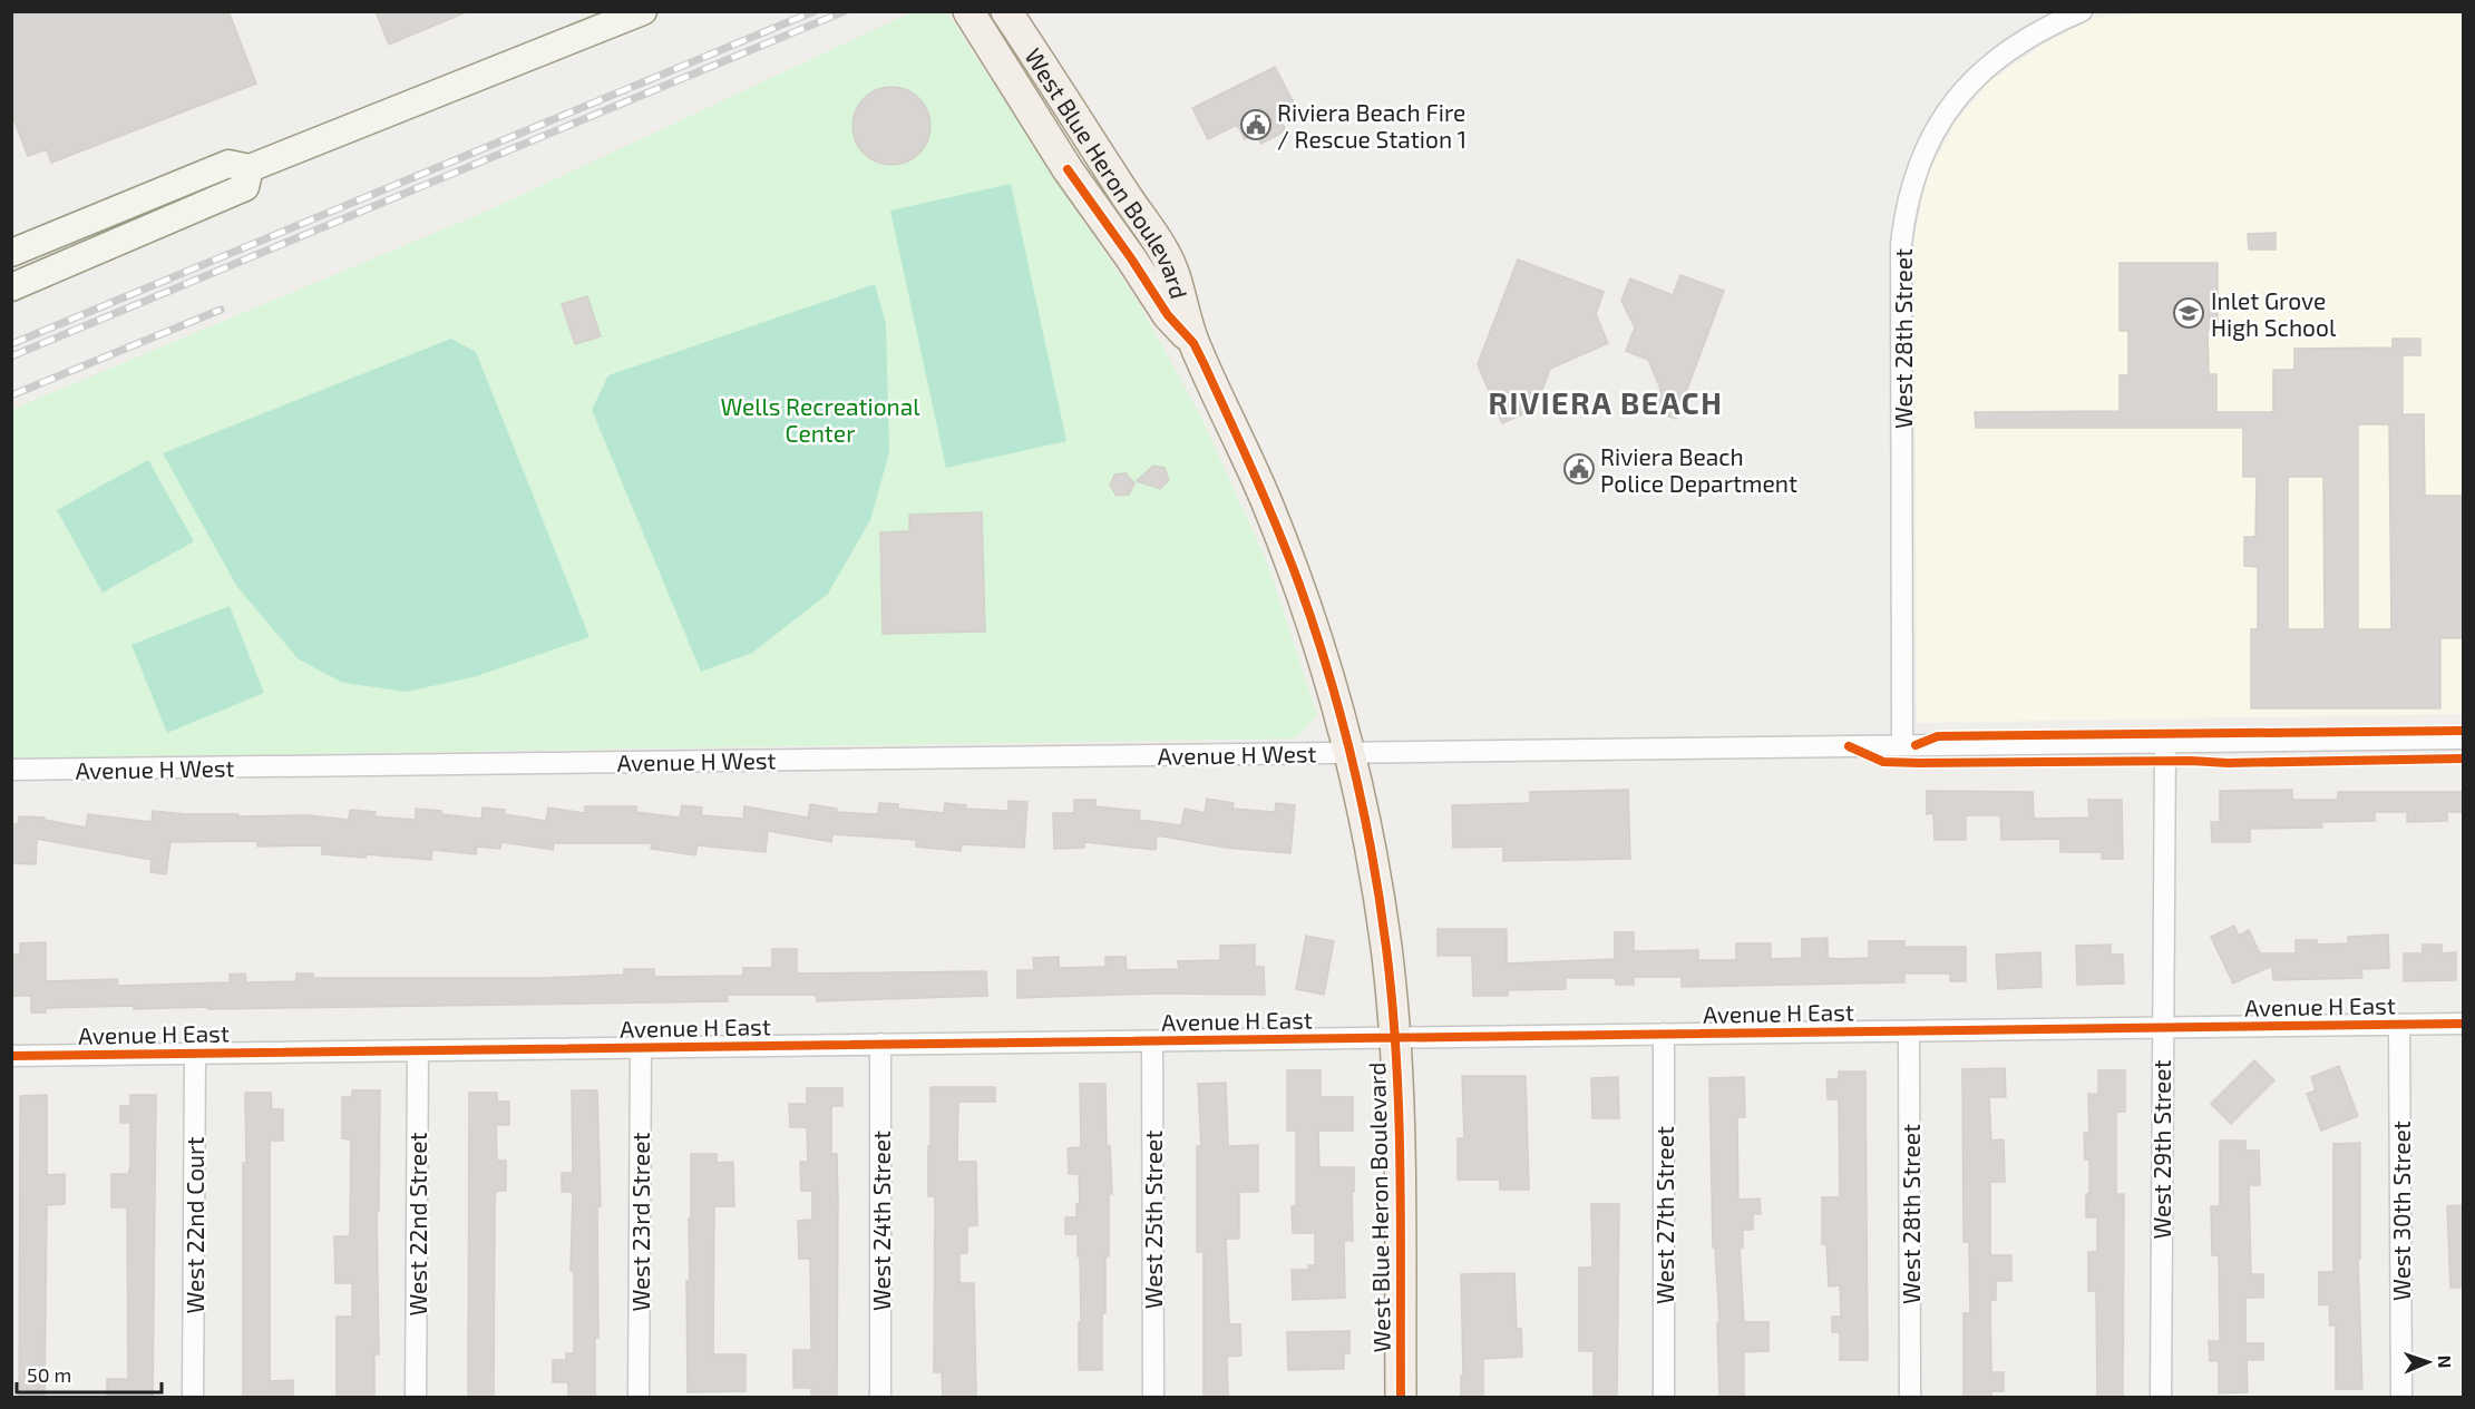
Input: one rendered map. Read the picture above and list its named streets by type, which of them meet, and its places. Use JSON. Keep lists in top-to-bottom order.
{
  "streets": {
    "main road": ["West Blue Heron Boulevard"],
    "street": [
      "West 28th Street",
      "Avenue H West",
      "Avenue H East",
      "West 29th Street",
      "West 30th Street",
      "West 27th Street",
      "West 25th Street",
      "West 24th Street",
      "West 23rd Street",
      "West 22nd Street",
      "West 22nd Court"
    ]
  },
  "crossings": [
    ["West Blue Heron Boulevard", "Avenue H West"],
    ["West Blue Heron Boulevard", "Avenue H East"],
    ["West 28th Street", "Avenue H West"],
    ["West 28th Street", "Avenue H East"],
    ["Avenue H West", "West 29th Street"],
    ["Avenue H East", "West 29th Street"],
    ["Avenue H East", "West 30th Street"],
    ["Avenue H East", "West 27th Street"],
    ["Avenue H East", "West 25th Street"],
    ["Avenue H East", "West 24th Street"],
    ["Avenue H East", "West 23rd Street"],
    ["Avenue H East", "West 22nd Street"],
    ["Avenue H East", "West 22nd Court"]
  ],
  "districts": ["RIVIERA BEACH"],
  "parks": ["Wells Recreational Center"],
  "places": {
    "public building": ["Riviera Beach Fire / Rescue Station 1", "Riviera Beach Police Department"],
    "school or university": ["Inlet Grove High School"]
  },
  "scale_bar": "50 m",
  "north": "right"
}
